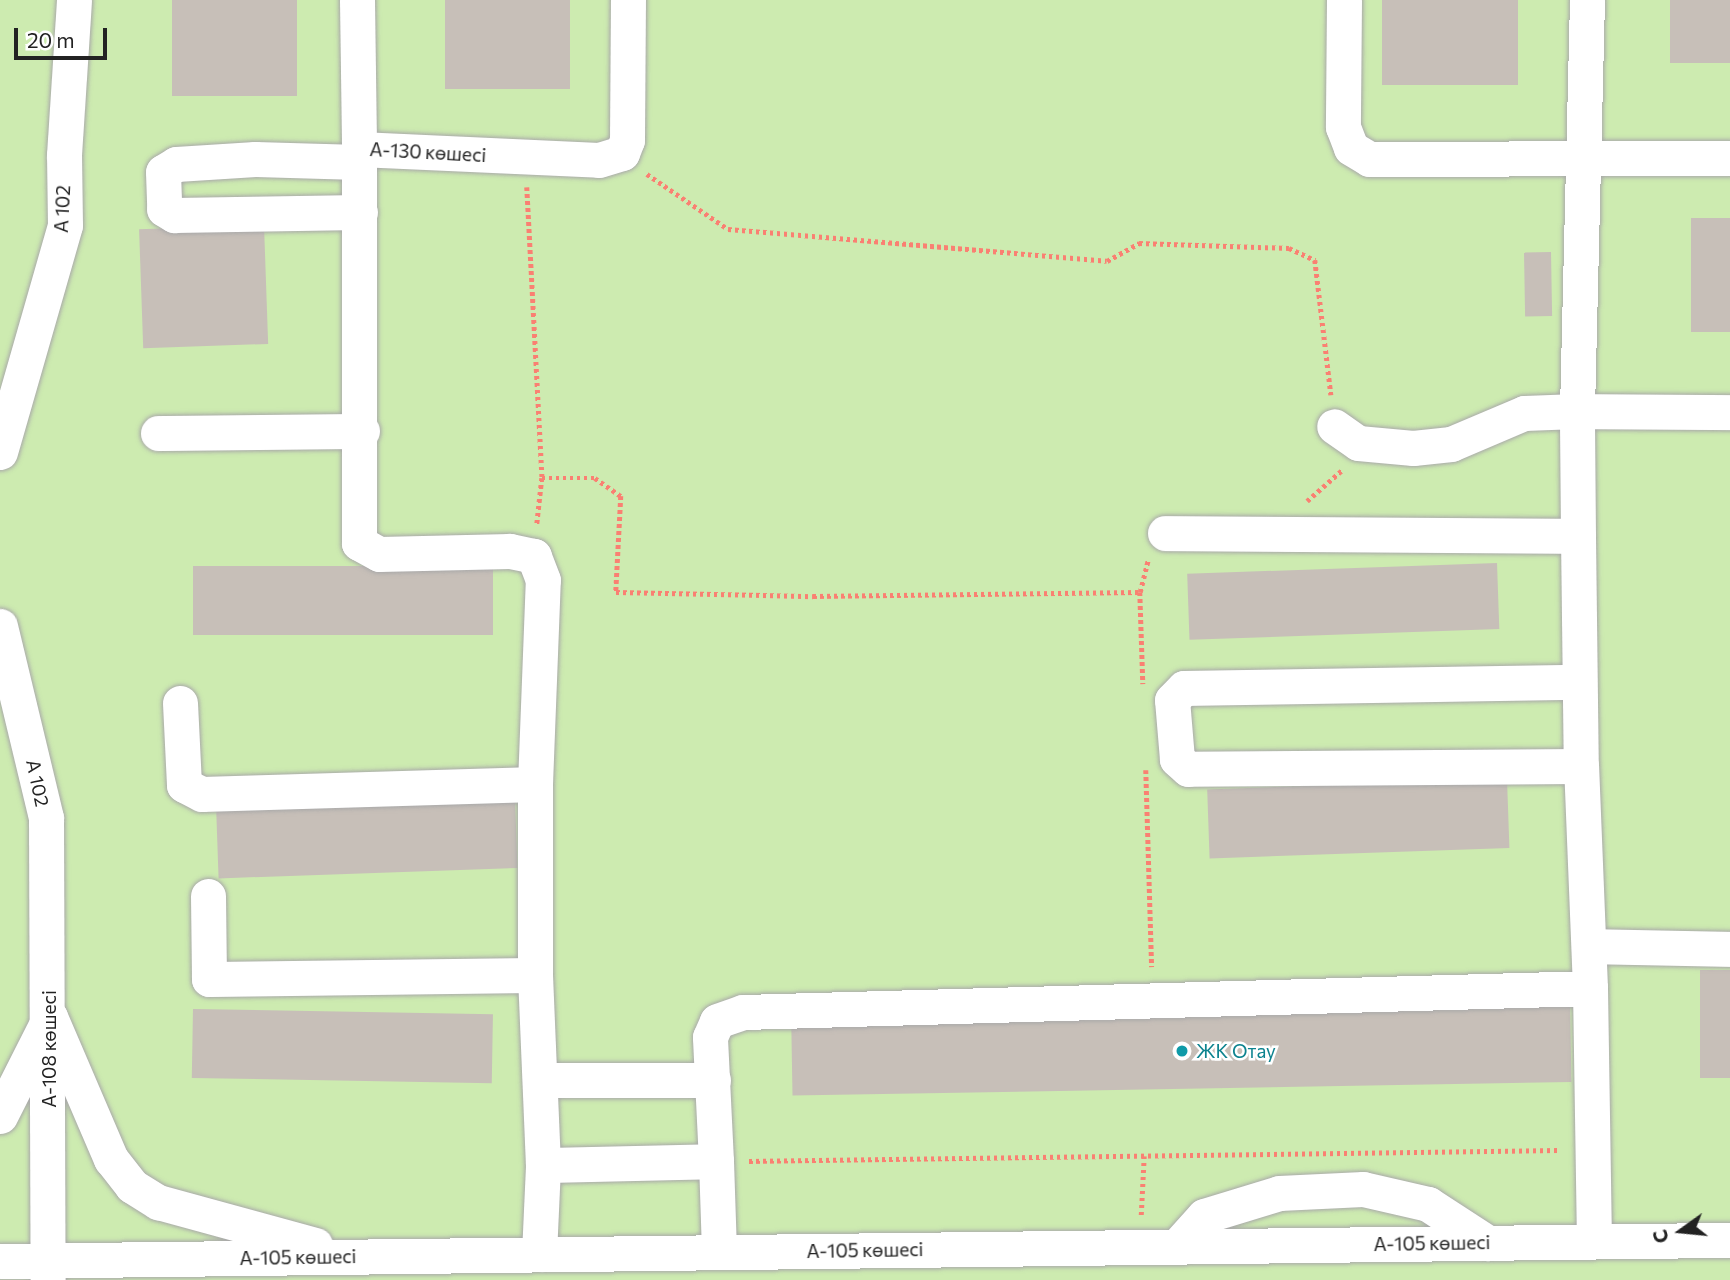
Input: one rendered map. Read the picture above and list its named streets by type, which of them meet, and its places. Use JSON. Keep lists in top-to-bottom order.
{
  "streets": {
    "street": [
      "А-130 көшесі",
      "А 102",
      "А-108 көшесі",
      "А-105 көшесі"
    ]
  },
  "crossings": [
    ["А 102", "А-108 көшесі"],
    ["А-108 көшесі", "А-105 көшесі"]
  ],
  "places": ["ЖК Отау"],
  "scale_bar": "20 m",
  "north": "left"
}
